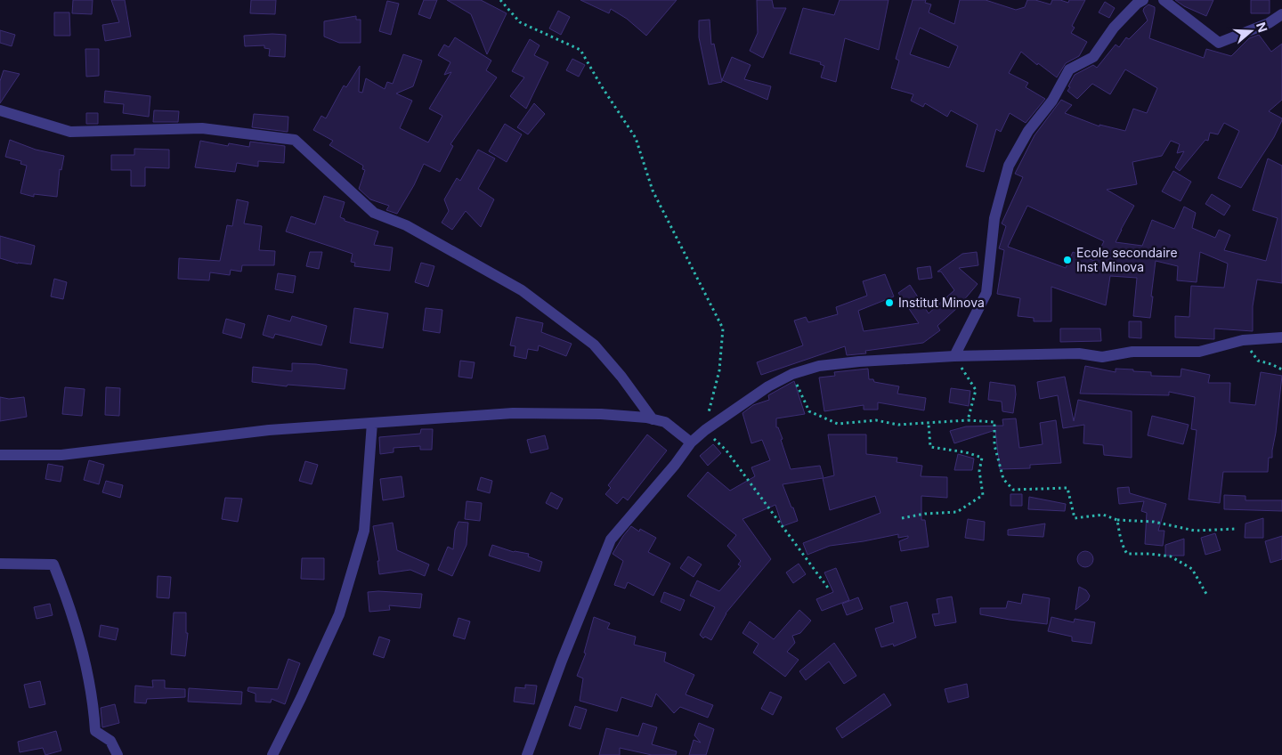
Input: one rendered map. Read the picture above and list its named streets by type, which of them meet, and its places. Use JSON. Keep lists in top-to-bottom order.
{
  "places": ["Ecole secondaire Inst Minova", "Institut Minova"],
  "north": "right"
}
